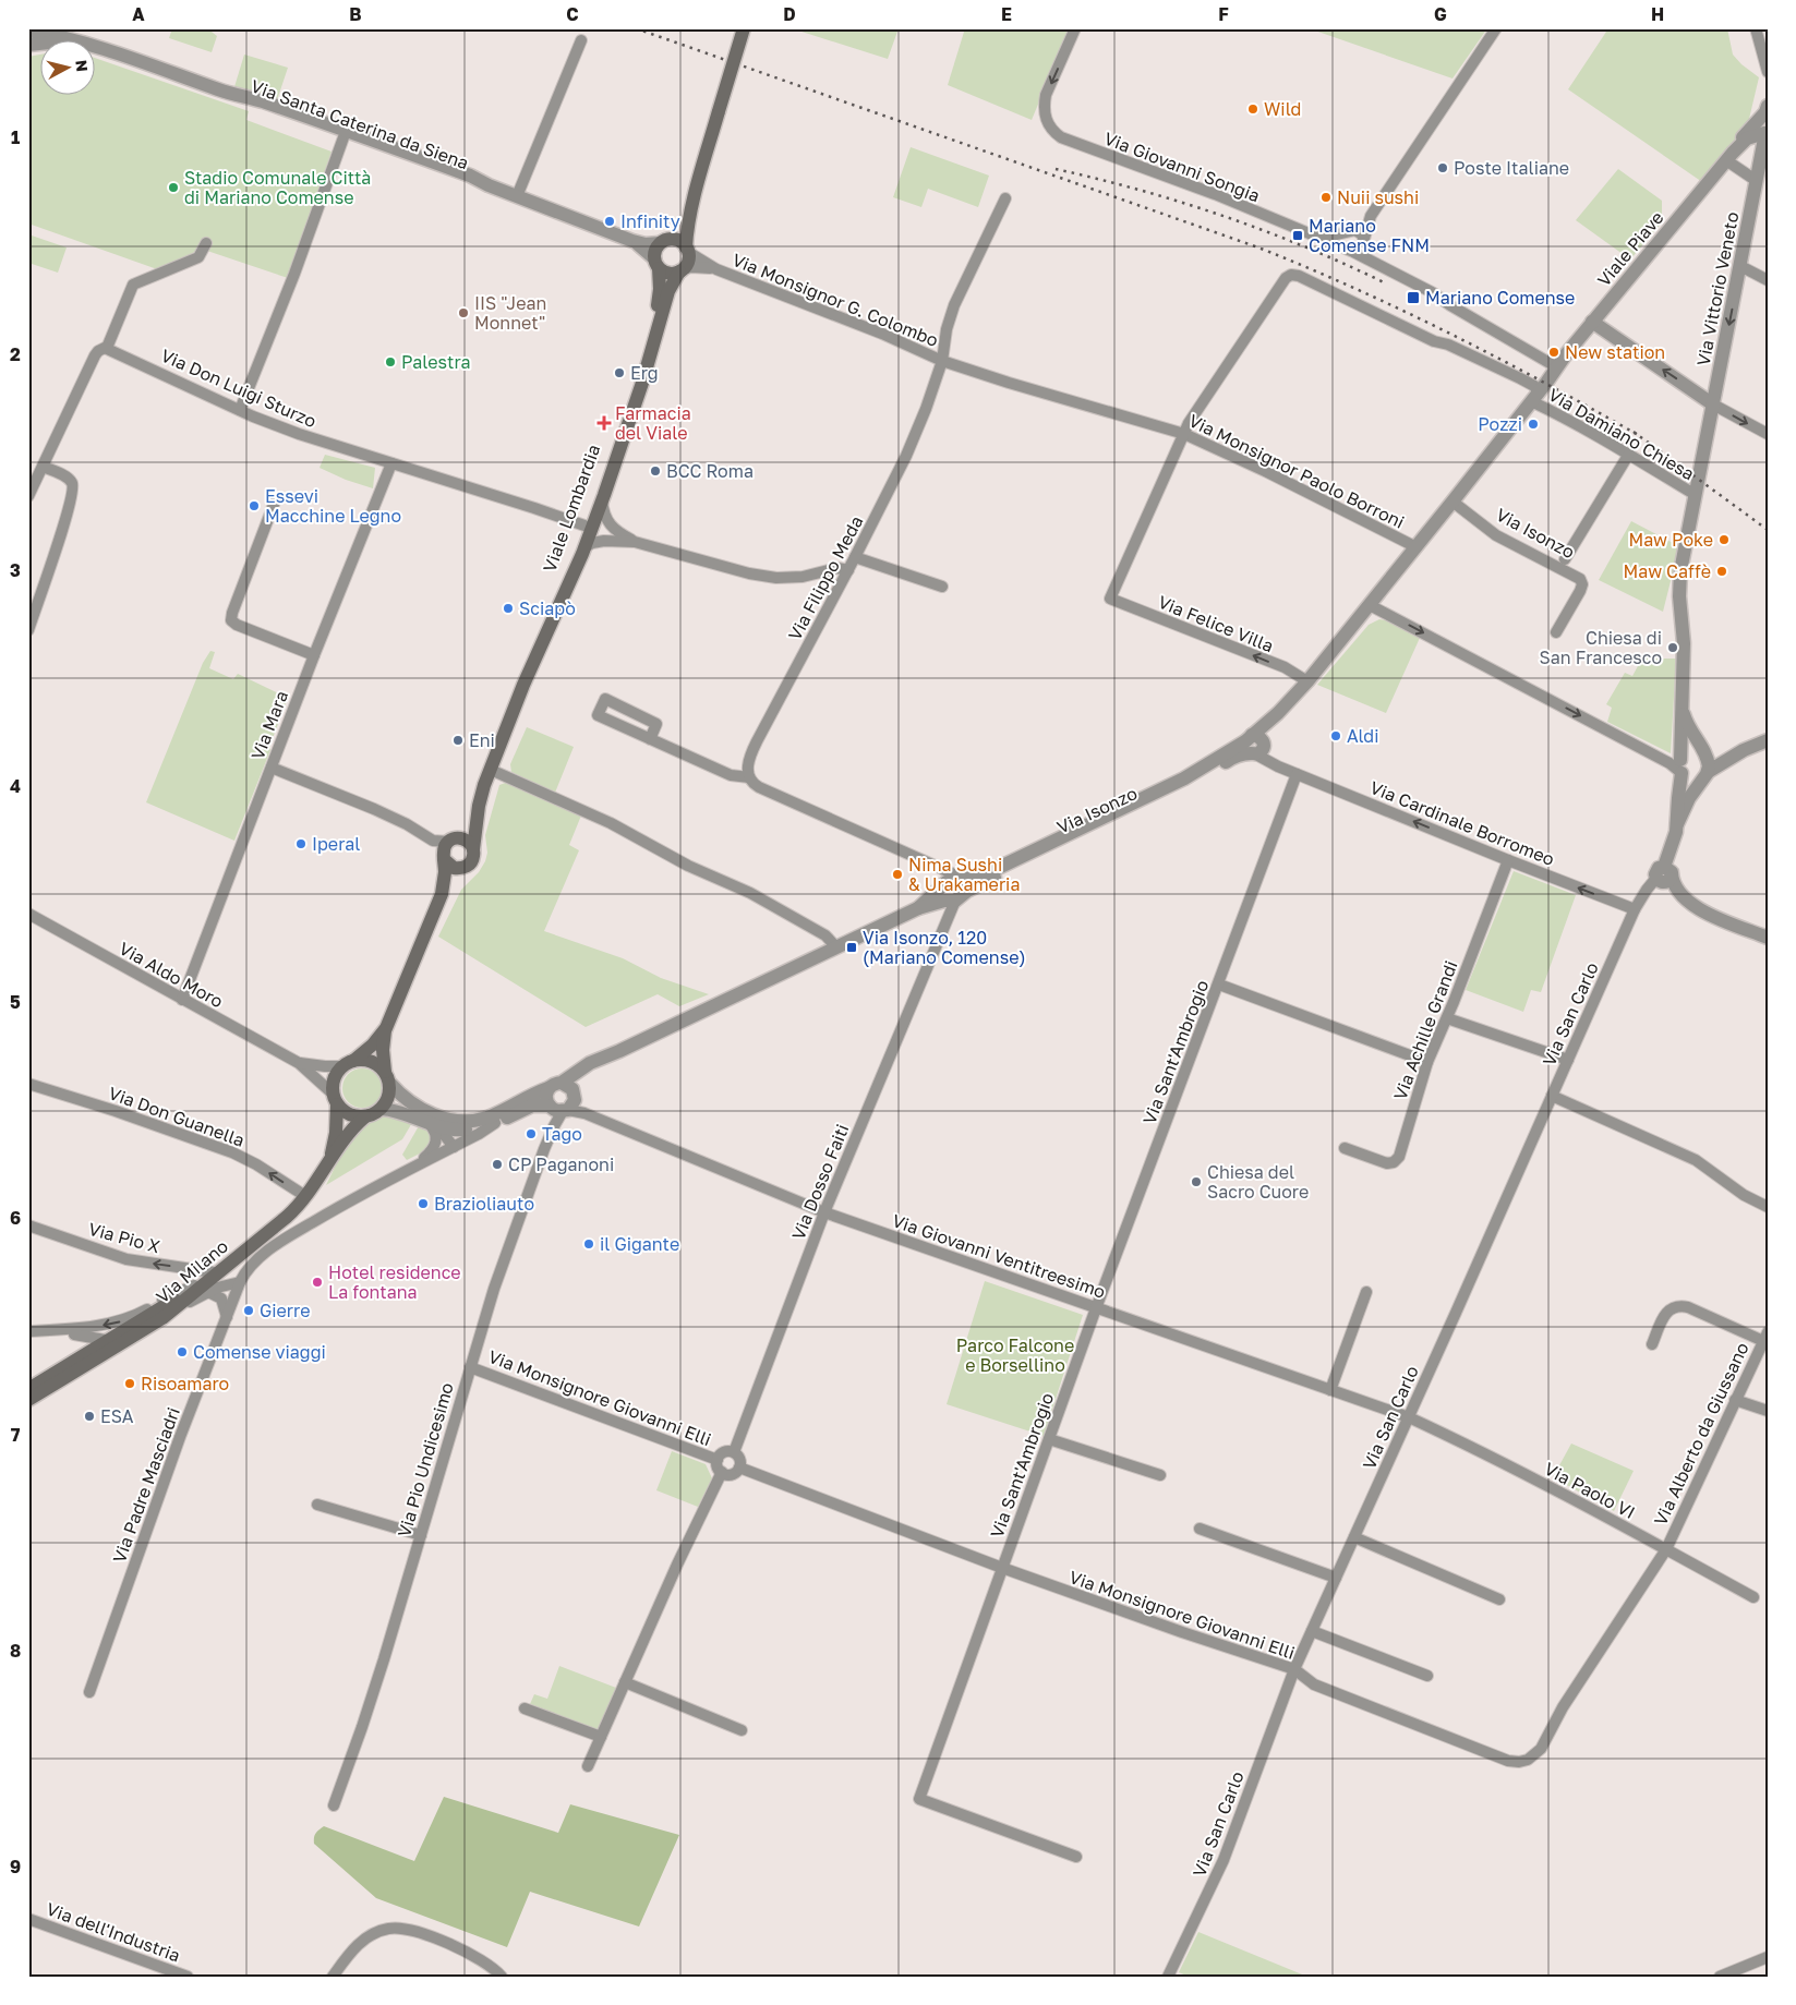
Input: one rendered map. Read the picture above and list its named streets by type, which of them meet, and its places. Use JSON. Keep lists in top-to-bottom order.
{
  "streets": {
    "main road": ["Viale Lombardia", "Via Milano"],
    "street": [
      "Via Santa Caterina da Siena",
      "Via Giovanni Songia",
      "Viale Piave",
      "Via Vittorio Veneto",
      "Via Monsignor G. Colombo",
      "Via Don Luigi Sturzo",
      "Via Damiano Chiesa",
      "Via Monsignor Paolo Borroni",
      "Via Isonzo",
      "Via Filippo Meda",
      "Via Felice Villa",
      "Via Mara",
      "Via Cardinale Borromeo",
      "Via Aldo Moro",
      "Via San Carlo",
      "Via Achille Grandi",
      "Via Sant'Ambrogio",
      "Via Don Guanella",
      "Via Dosso Faiti",
      "Via Pio X",
      "Via Giovanni Ventitreesimo",
      "Via Monsignore Giovanni Elli",
      "Via Alberto da Giussano",
      "Via Pio Undicesimo",
      "Via Padre Masciadri",
      "Via Paolo VI",
      "Via dell'Industria"
    ]
  },
  "crossings": [
    ["Via Santa Caterina da Siena", "Via Monsignor G. Colombo"],
    ["Via Santa Caterina da Siena", "Viale Lombardia"],
    ["Via Giovanni Songia", "Viale Piave"],
    ["Viale Piave", "Via Vittorio Veneto"],
    ["Viale Piave", "Via Damiano Chiesa"],
    ["Viale Piave", "Via Isonzo"],
    ["Via Vittorio Veneto", "Via Damiano Chiesa"],
    ["Via Monsignor G. Colombo", "Via Monsignor Paolo Borroni"],
    ["Via Monsignor G. Colombo", "Viale Lombardia"],
    ["Via Monsignor G. Colombo", "Via Filippo Meda"],
    ["Via Don Luigi Sturzo", "Viale Lombardia"],
    ["Via Don Luigi Sturzo", "Via Mara"],
    ["Via Damiano Chiesa", "Via Monsignor Paolo Borroni"],
    ["Via Damiano Chiesa", "Via Isonzo"],
    ["Via Damiano Chiesa", "Via Felice Villa"],
    ["Via Monsignor Paolo Borroni", "Via Isonzo"],
    ["Via Monsignor Paolo Borroni", "Via Filippo Meda"],
    ["Via Monsignor Paolo Borroni", "Via Felice Villa"],
    ["Via Isonzo", "Via Felice Villa"],
    ["Via Isonzo", "Via Cardinale Borromeo"],
    ["Via Isonzo", "Via Dosso Faiti"],
    ["Via Mara", "Via Aldo Moro"],
    ["Via Cardinale Borromeo", "Via San Carlo"],
    ["Via Cardinale Borromeo", "Via Achille Grandi"],
    ["Via Cardinale Borromeo", "Via Sant'Ambrogio"],
    ["Via San Carlo", "Via Giovanni Ventitreesimo"],
    ["Via San Carlo", "Via Monsignore Giovanni Elli"],
    ["Via San Carlo", "Via Paolo VI"],
    ["Via Sant'Ambrogio", "Via Giovanni Ventitreesimo"],
    ["Via Sant'Ambrogio", "Via Monsignore Giovanni Elli"],
    ["Via Dosso Faiti", "Via Giovanni Ventitreesimo"],
    ["Via Dosso Faiti", "Via Monsignore Giovanni Elli"],
    ["Via Pio X", "Via Milano"],
    ["Via Giovanni Ventitreesimo", "Via Pio Undicesimo"],
    ["Via Giovanni Ventitreesimo", "Via Paolo VI"],
    ["Via Monsignore Giovanni Elli", "Via Alberto da Giussano"],
    ["Via Monsignore Giovanni Elli", "Via Pio Undicesimo"],
    ["Via Monsignore Giovanni Elli", "Via Paolo VI"],
    ["Via Alberto da Giussano", "Via Paolo VI"]
  ],
  "one_way": ["Via Giovanni Songia", "Via Cardinale Borromeo", "Via Don Guanella"],
  "parks": ["Parco Falcone e Borsellino"],
  "places": {
    "other": [
      "Wild",
      "Poste Italiane",
      "Stadio Comunale Città di Mariano Comense",
      "Nuii sushi",
      "Infinity",
      "IIS \"Jean Monnet\"",
      "New station",
      "Palestra",
      "Erg",
      "Pozzi",
      "BCC Roma",
      "Essevi Macchine Legno",
      "Maw Poke",
      "Maw Caffè",
      "Sciapò",
      "Chiesa di San Francesco",
      "Aldi",
      "Eni",
      "Iperal",
      "Nima Sushi & Urakameria",
      "Tago",
      "CP Paganoni",
      "Chiesa del Sacro Cuore",
      "Brazioliauto",
      "il Gigante",
      "Hotel residence La fontana",
      "Gierre",
      "Comense viaggi",
      "Risoamaro",
      "ESA"
    ],
    "transit": ["Mariano Comense FNM", "Mariano Comense", "Via Isonzo, 120 (Mariano Comense)"],
    "health": ["Farmacia del Viale"]
  },
  "north": "right",
  "grid": {
    "columns": [
      "A",
      "B",
      "C",
      "D",
      "E",
      "F",
      "G",
      "H"
    ],
    "rows": [
      "1",
      "2",
      "3",
      "4",
      "5",
      "6",
      "7",
      "8",
      "9"
    ]
  }
}
